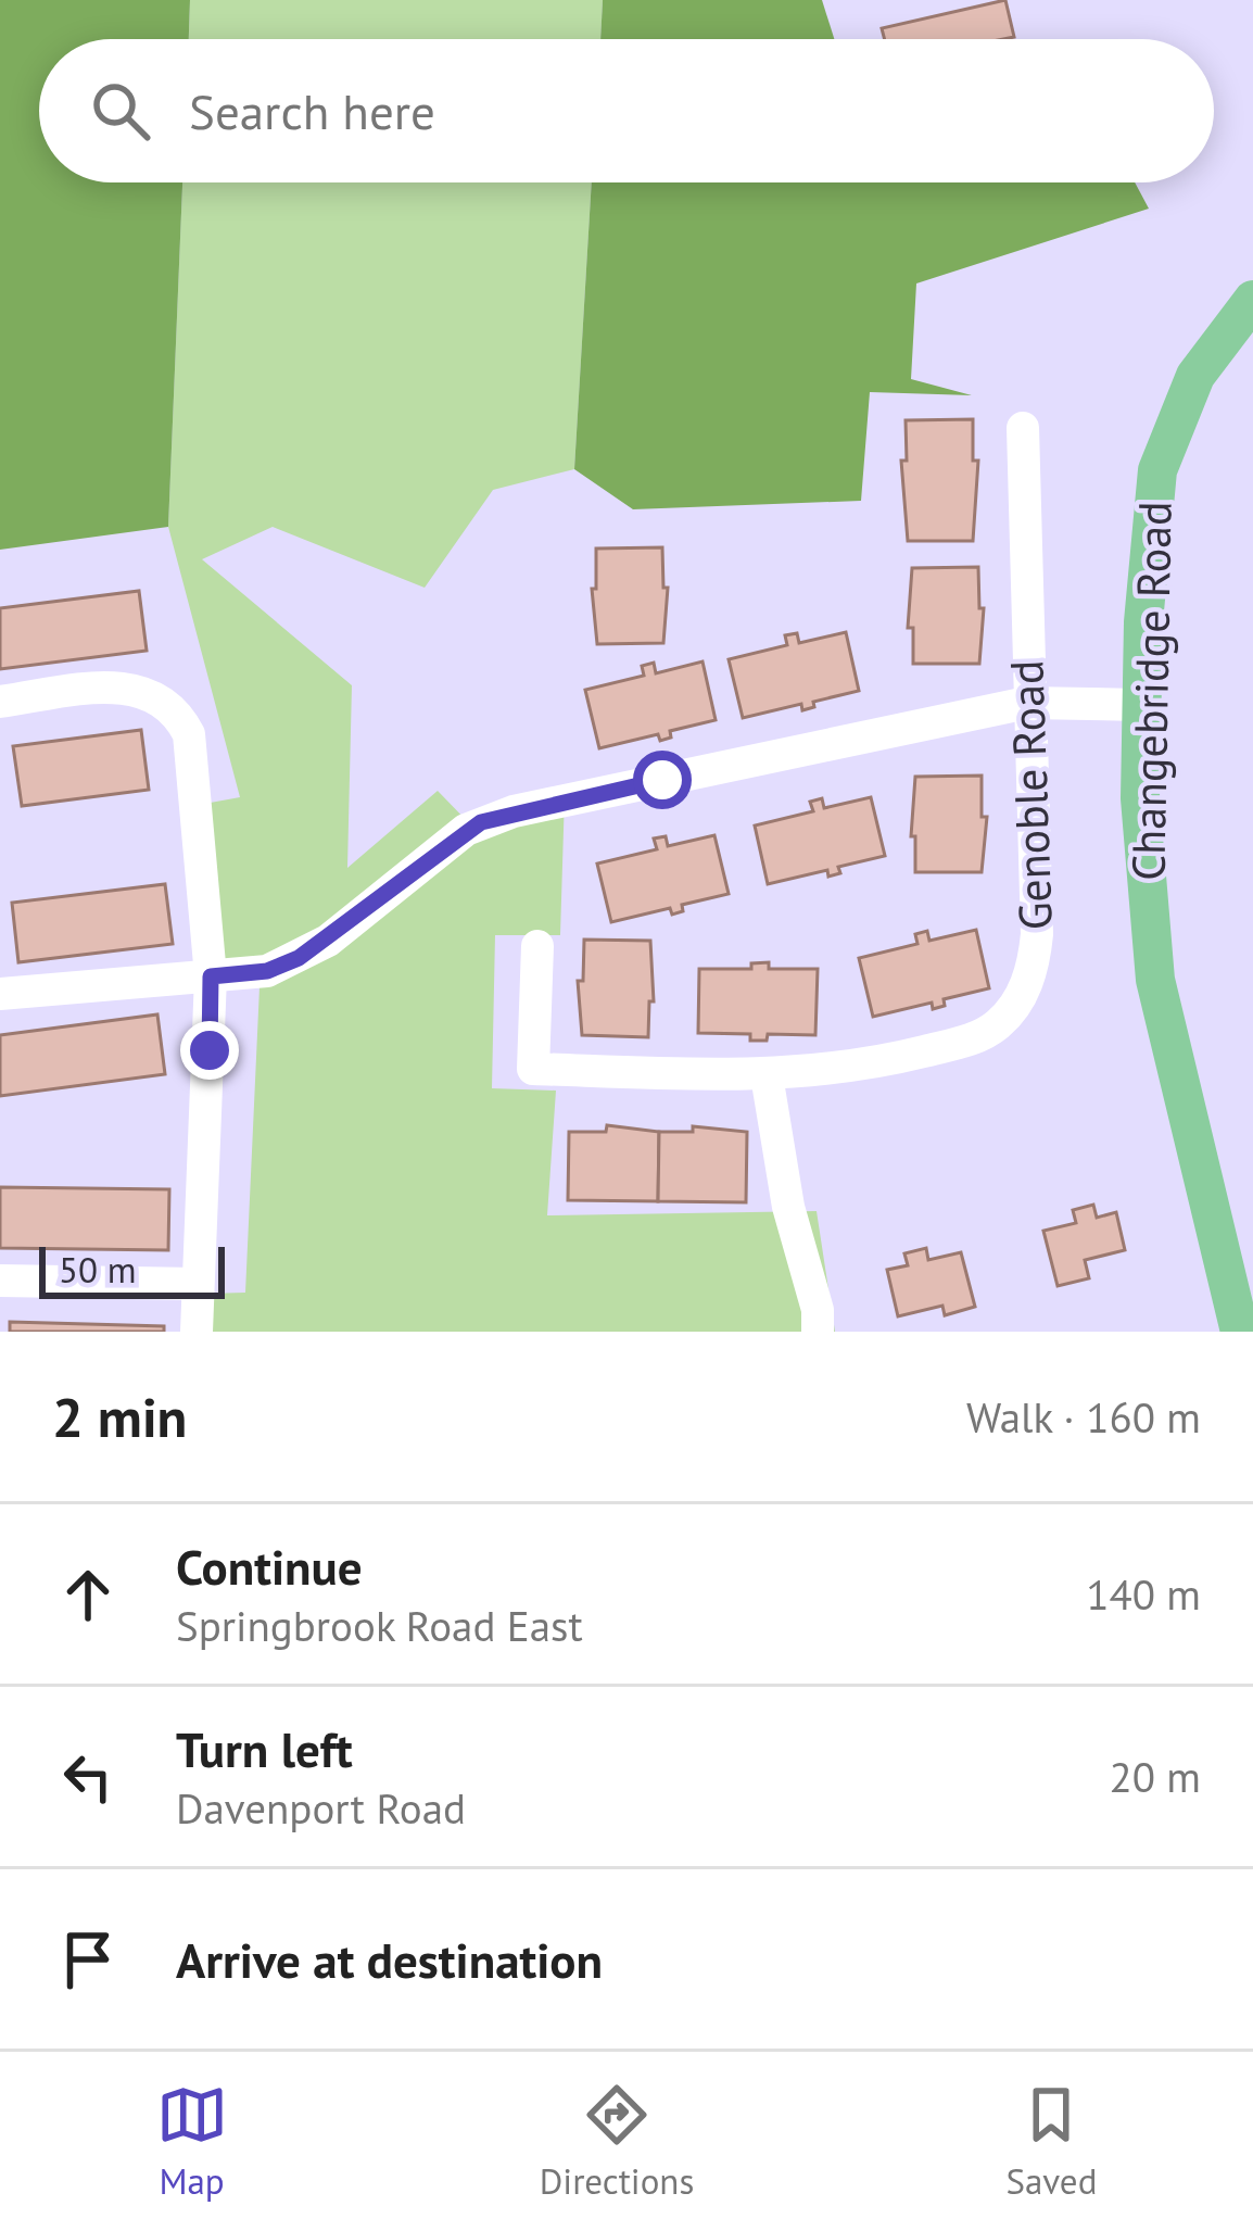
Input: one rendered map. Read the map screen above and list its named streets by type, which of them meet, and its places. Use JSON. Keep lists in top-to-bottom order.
{
  "streets": {
    "main road": ["Changebridge Road"],
    "street": ["Genoble Road"]
  },
  "scale_bar": "50 m",
  "page": {
    "search": "Search here",
    "scale": "50 m",
    "heading": ["2 min", "Walk · 160 m"],
    "list": [
      ["Continue", "Springbrook Road East", "140 m"],
      ["Turn left", "Davenport Road", "20 m"],
      "Arrive at destination"
    ],
    "nav": ["Map", "Directions", "Saved"]
  }
}
